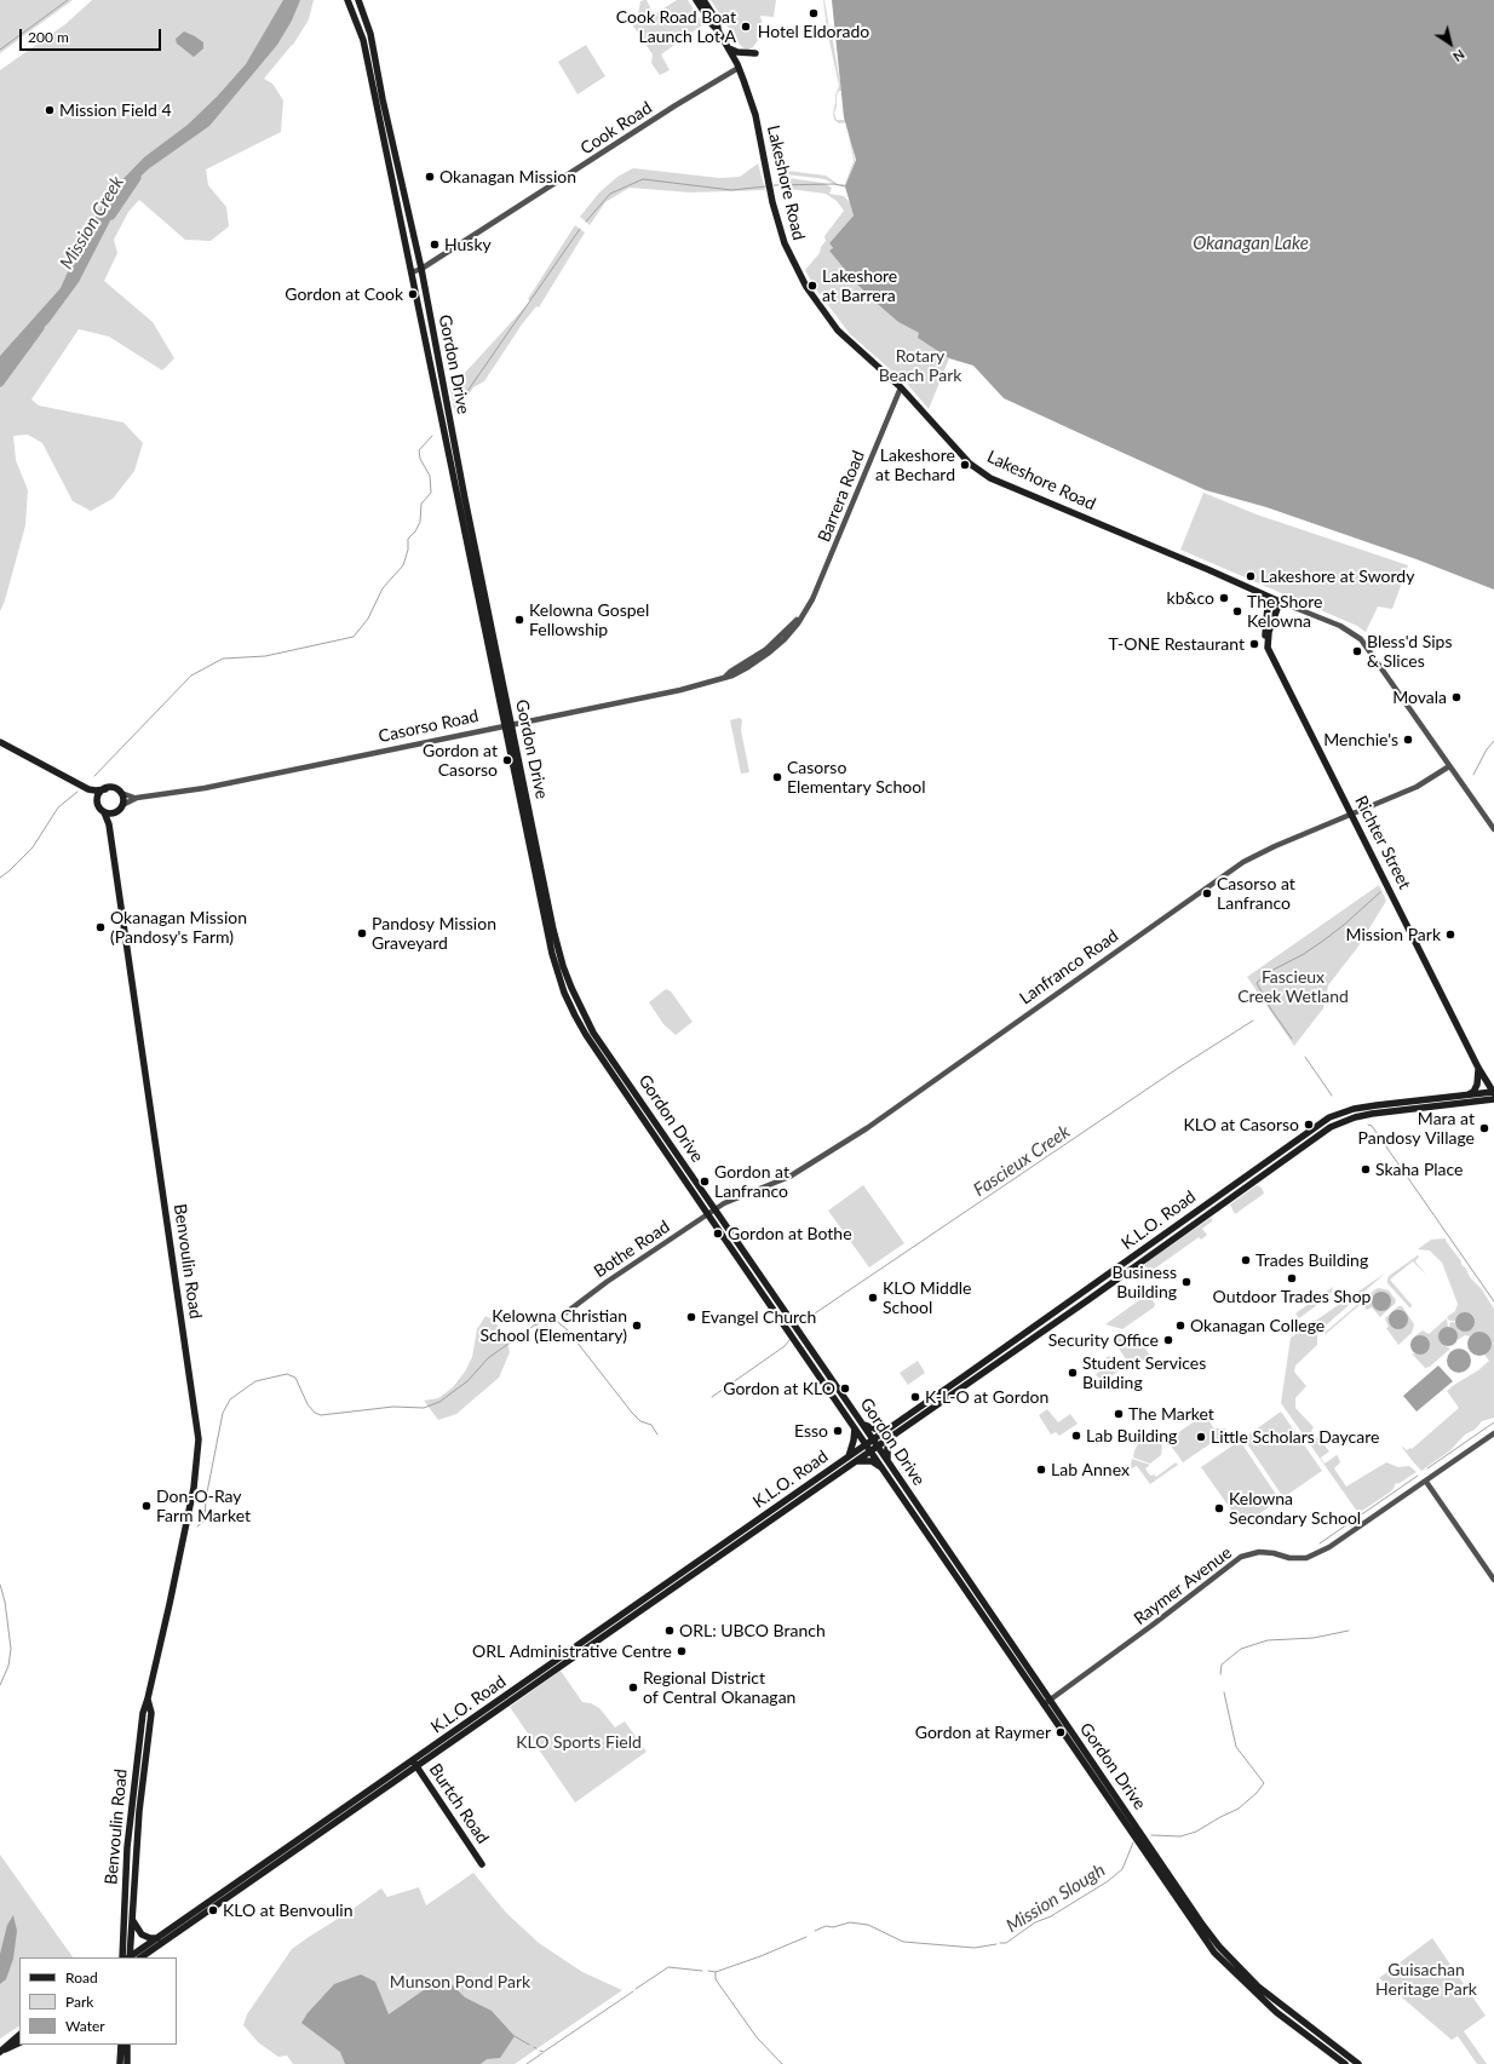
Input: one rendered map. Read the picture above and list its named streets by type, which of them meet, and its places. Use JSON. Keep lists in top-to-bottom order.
{
  "streets": {
    "main road": [
      "Lakeshore Road",
      "Gordon Drive",
      "Richter Street",
      "K.L.O. Road",
      "Benvoulin Road",
      "Burtch Road"
    ],
    "street": [
      "Cook Road",
      "Barrera Road",
      "Casorso Road",
      "Lanfranco Road",
      "Bothe Road",
      "Raymer Avenue"
    ]
  },
  "crossings": [
    ["Cook Road", "Lakeshore Road"],
    ["Cook Road", "Gordon Drive"],
    ["Lakeshore Road", "Barrera Road"],
    ["Gordon Drive", "Casorso Road"],
    ["Gordon Drive", "Lanfranco Road"],
    ["Gordon Drive", "K.L.O. Road"],
    ["Gordon Drive", "Bothe Road"],
    ["Gordon Drive", "Raymer Avenue"],
    ["Barrera Road", "Casorso Road"],
    ["Casorso Road", "Benvoulin Road"],
    ["Richter Street", "Lanfranco Road"],
    ["Richter Street", "K.L.O. Road"],
    ["Lanfranco Road", "Bothe Road"],
    ["K.L.O. Road", "Burtch Road"]
  ],
  "water": [
    "Mission Creek",
    "Okanagan Lake",
    "Fascieux Creek",
    "Mission Slough"
  ],
  "parks": [
    "Rotary Beach Park",
    "Fascieux Creek Wetland",
    "KLO Sports Field",
    "Guisachan Heritage Park",
    "Munson Pond Park"
  ],
  "places": [
    "Hotel Eldorado",
    "Cook Road Boat Launch Lot A",
    "Mission Field 4",
    "Okanagan Mission",
    "Husky",
    "Lakeshore at Barrera",
    "Gordon at Cook",
    "Lakeshore at Bechard",
    "Lakeshore at Swordy",
    "kb&co",
    "The Shore Kelowna",
    "Kelowna Gospel Fellowship",
    "T-ONE Restaurant",
    "Bless'd Sips & Slices",
    "Movala",
    "Menchie's",
    "Gordon at Casorso",
    "Casorso Elementary School",
    "Casorso at Lanfranco",
    "Okanagan Mission (Pandosy's Farm)",
    "Pandosy Mission Graveyard",
    "Mission Park",
    "KLO at Casorso",
    "Mara at Pandosy Village",
    "Skaha Place",
    "Gordon at Lanfranco",
    "Gordon at Bothe",
    "Trades Building",
    "Outdoor Trades Shop",
    "Business Building",
    "KLO Middle School",
    "Evangel Church",
    "Kelowna Christian School (Elementary)",
    "Okanagan College",
    "Security Office",
    "Student Services Building",
    "Gordon at KLO",
    "K-L-O at Gordon",
    "The Market",
    "Esso",
    "Lab Building",
    "Little Scholars Daycare",
    "Lab Annex",
    "Don-O-Ray Farm Market",
    "Kelowna Secondary School",
    "ORL: UBCO Branch",
    "ORL Administrative Centre",
    "Regional District of Central Okanagan",
    "Gordon at Raymer",
    "KLO at Benvoulin"
  ],
  "legend": ["Road", "Park", "Water"],
  "scale_bar": "200 m",
  "north": "bottom right"
}
